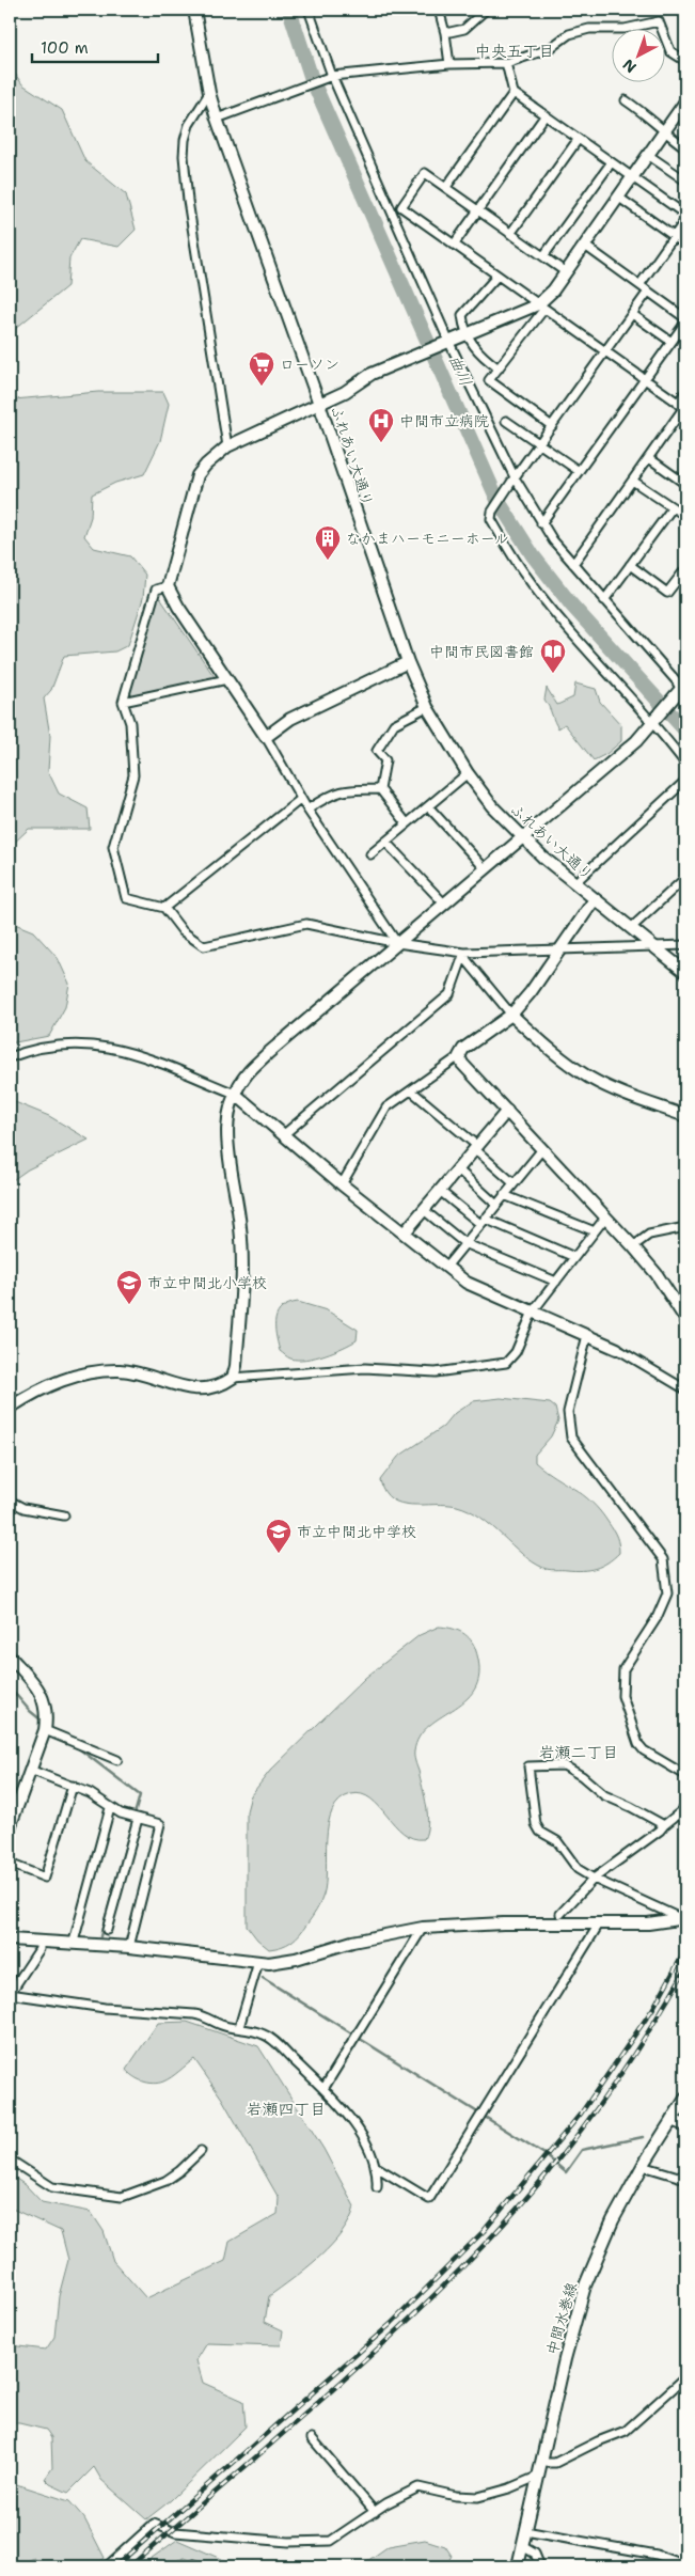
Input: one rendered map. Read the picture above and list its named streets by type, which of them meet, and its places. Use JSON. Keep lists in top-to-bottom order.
{
  "streets": {
    "street": ["ふれあい大通り", "中間水巻線"]
  },
  "districts": ["中央五丁目", "岩瀬二丁目", "岩瀬四丁目"],
  "water": ["曲川"],
  "places": {
    "supermarket": ["ローソン"],
    "hospital": ["中間市立病院"],
    "building": ["なかまハーモニーホール"],
    "library": ["中間市民図書館"],
    "school or university": ["市立中間北小学校", "市立中間北中学校"]
  },
  "scale_bar": "100 m",
  "north": "bottom left"
}
